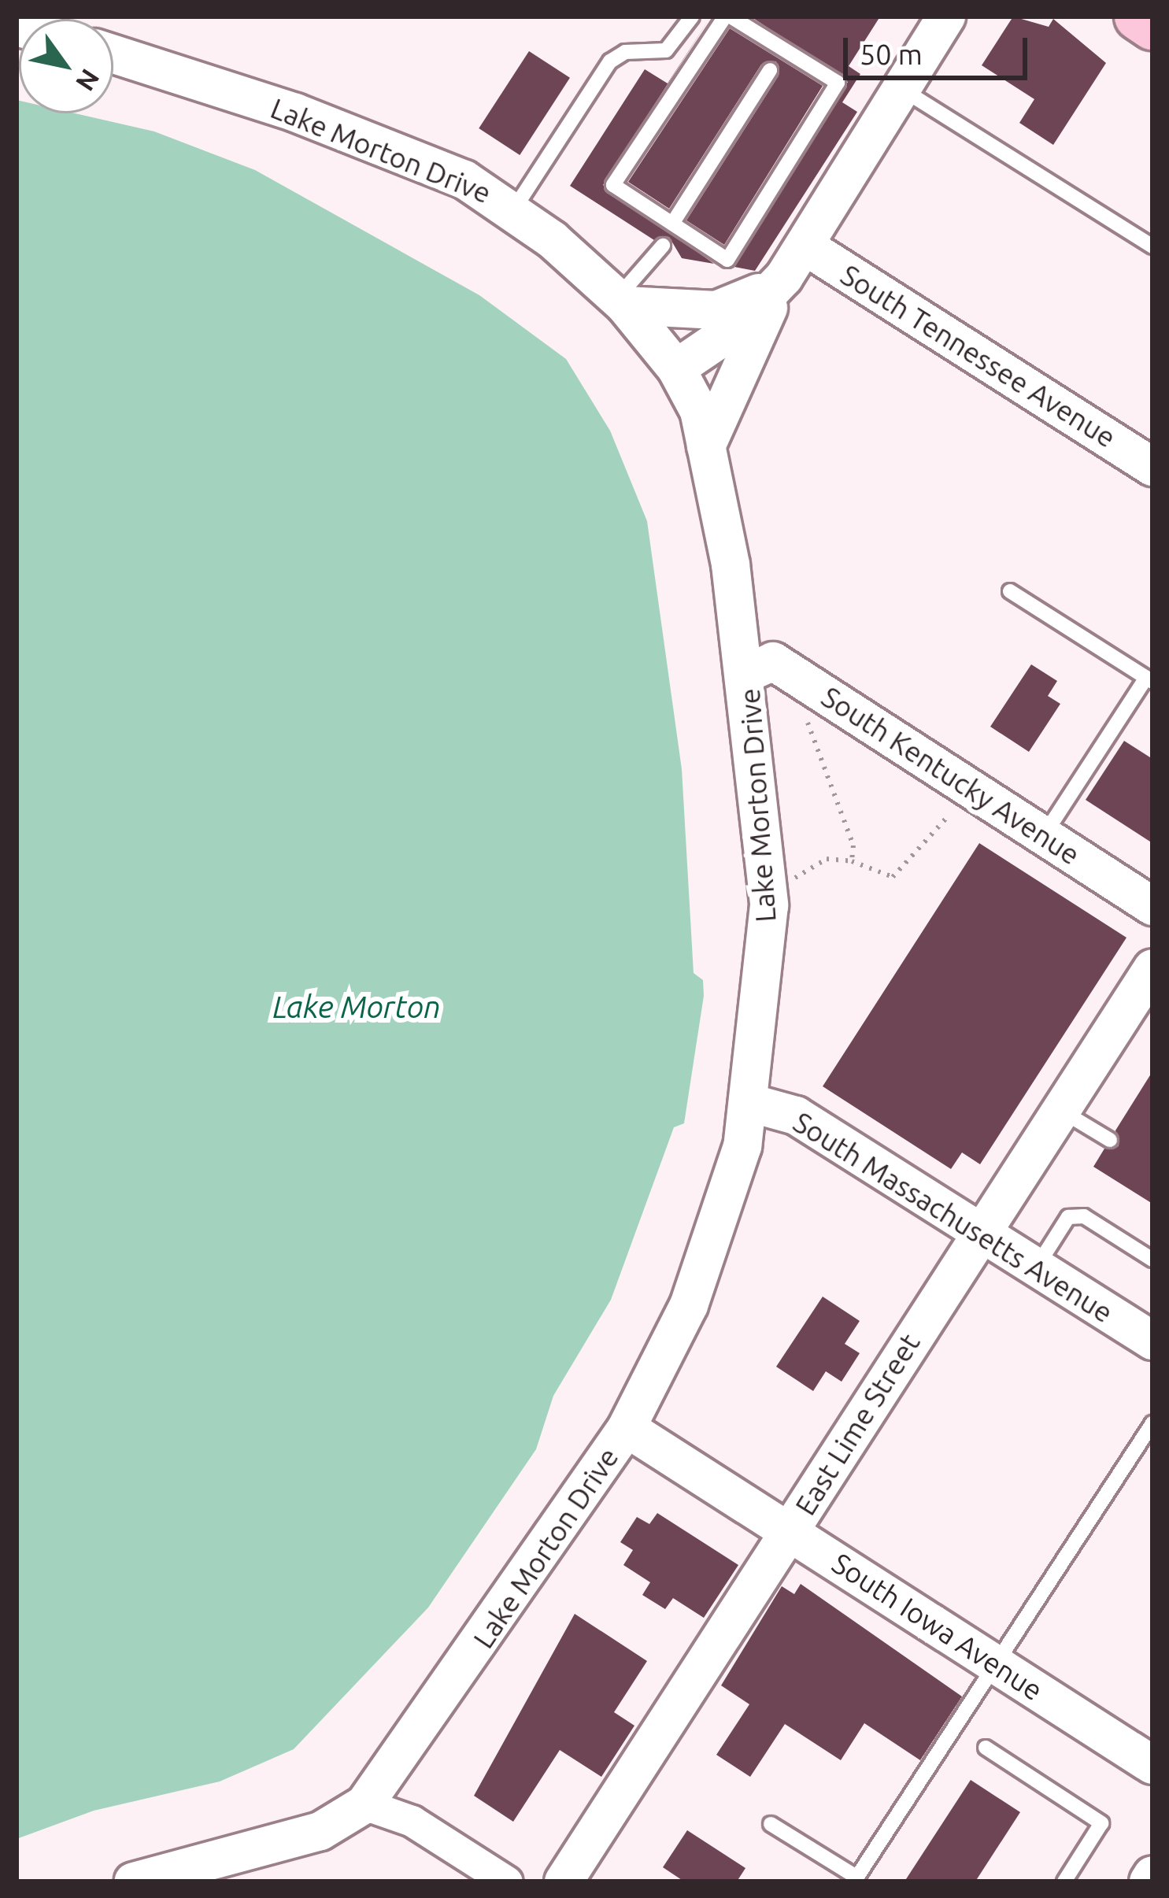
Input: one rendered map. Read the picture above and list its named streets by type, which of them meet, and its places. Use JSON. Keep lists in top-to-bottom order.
{
  "streets": {
    "street": [
      "Lake Morton Drive",
      "South Tennessee Avenue",
      "South Kentucky Avenue",
      "South Massachusetts Avenue",
      "East Lime Street",
      "South Iowa Avenue"
    ]
  },
  "crossings": [
    ["Lake Morton Drive", "South Kentucky Avenue"],
    ["Lake Morton Drive", "South Massachusetts Avenue"],
    ["Lake Morton Drive", "South Iowa Avenue"],
    ["South Massachusetts Avenue", "East Lime Street"],
    ["East Lime Street", "South Iowa Avenue"]
  ],
  "water": ["Lake Morton"],
  "scale_bar": "50 m",
  "north": "bottom right"
}
